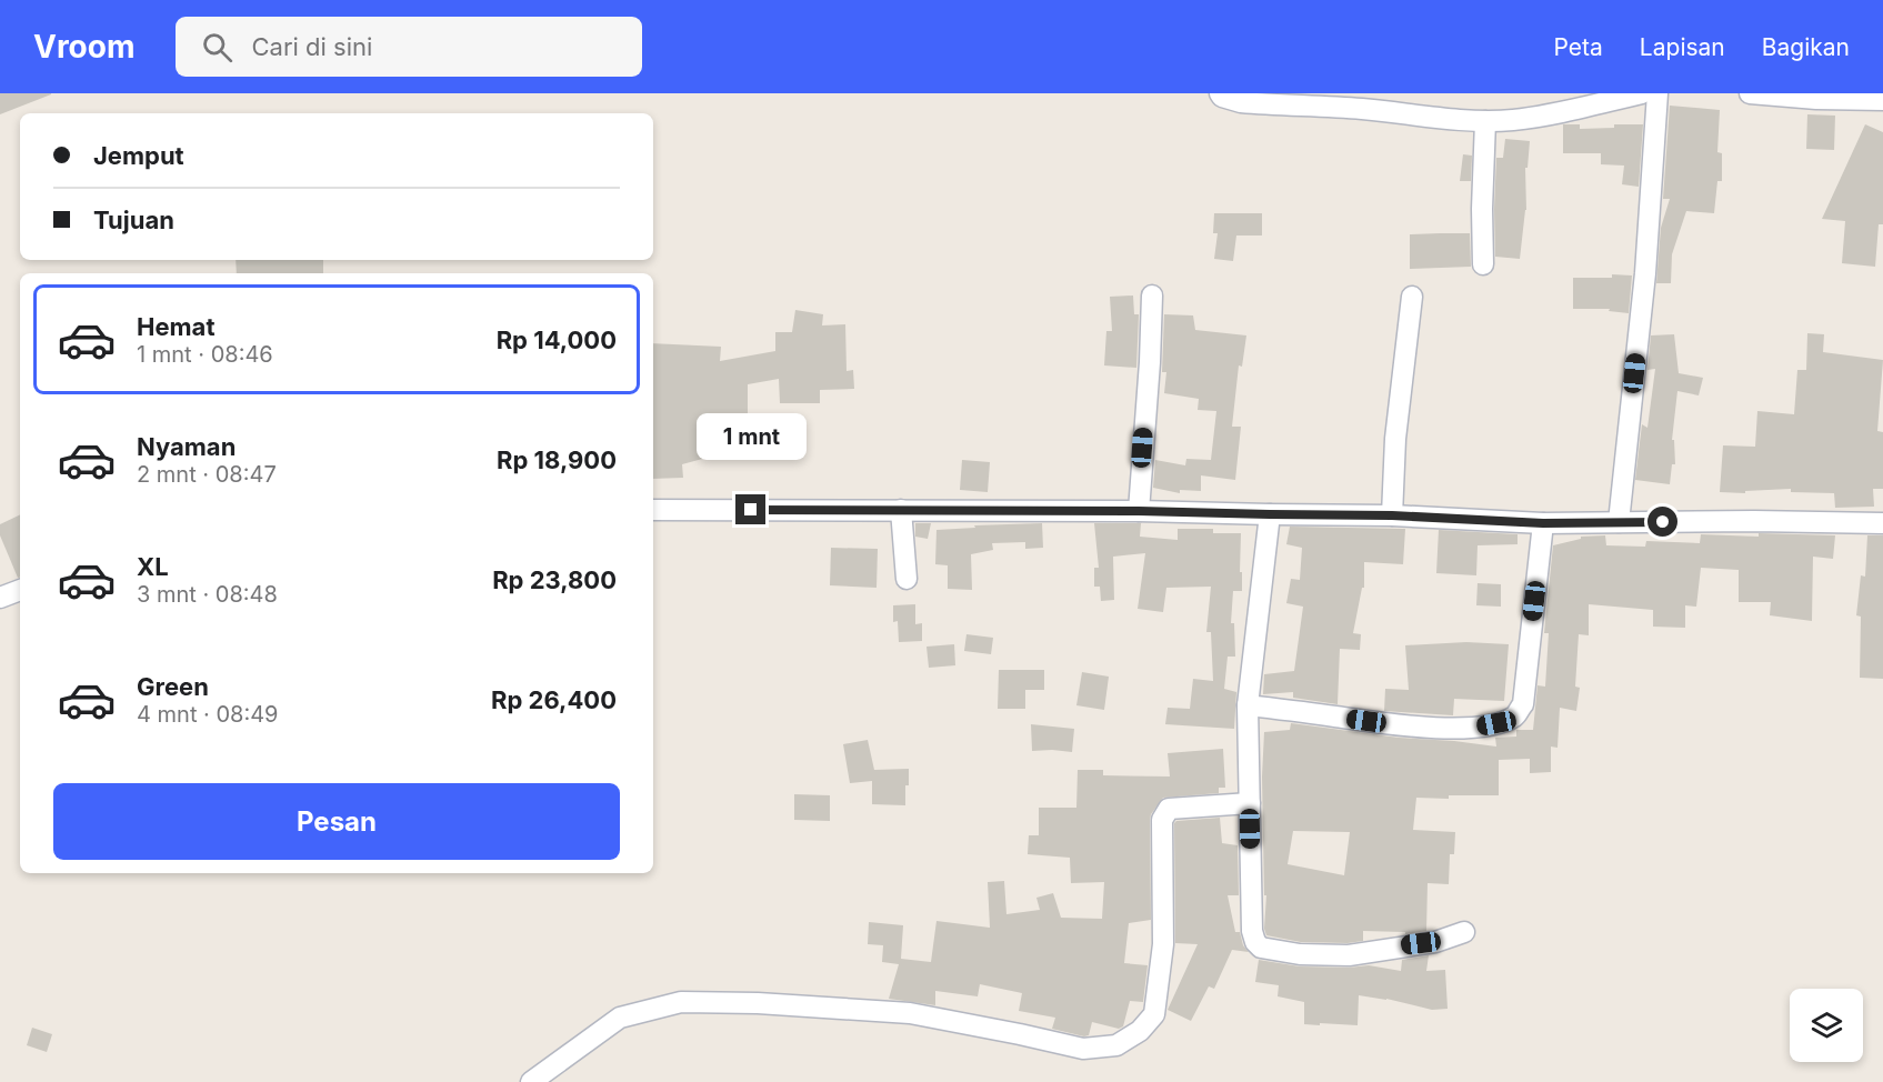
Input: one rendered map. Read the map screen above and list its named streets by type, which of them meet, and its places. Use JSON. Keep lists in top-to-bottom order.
{
  "page": {
    "header": "Vroom",
    "search": "Cari di sini",
    "nav": ["Peta", "Lapisan", "Bagikan"],
    "banner": ["Jemput", "Tujuan"],
    "list": [
      {
        "name": "Hemat",
        "note": "1 mnt · 08:46",
        "value": "Rp 14,000"
      },
      {
        "name": "Nyaman",
        "note": "2 mnt · 08:47",
        "value": "Rp 18,900"
      },
      {
        "name": "XL",
        "note": "3 mnt · 08:48",
        "value": "Rp 23,800"
      },
      {
        "name": "Green",
        "note": "4 mnt · 08:49",
        "value": "Rp 26,400"
      }
    ],
    "bubble": "1 mnt",
    "buttons": "Pesan"
  }
}
